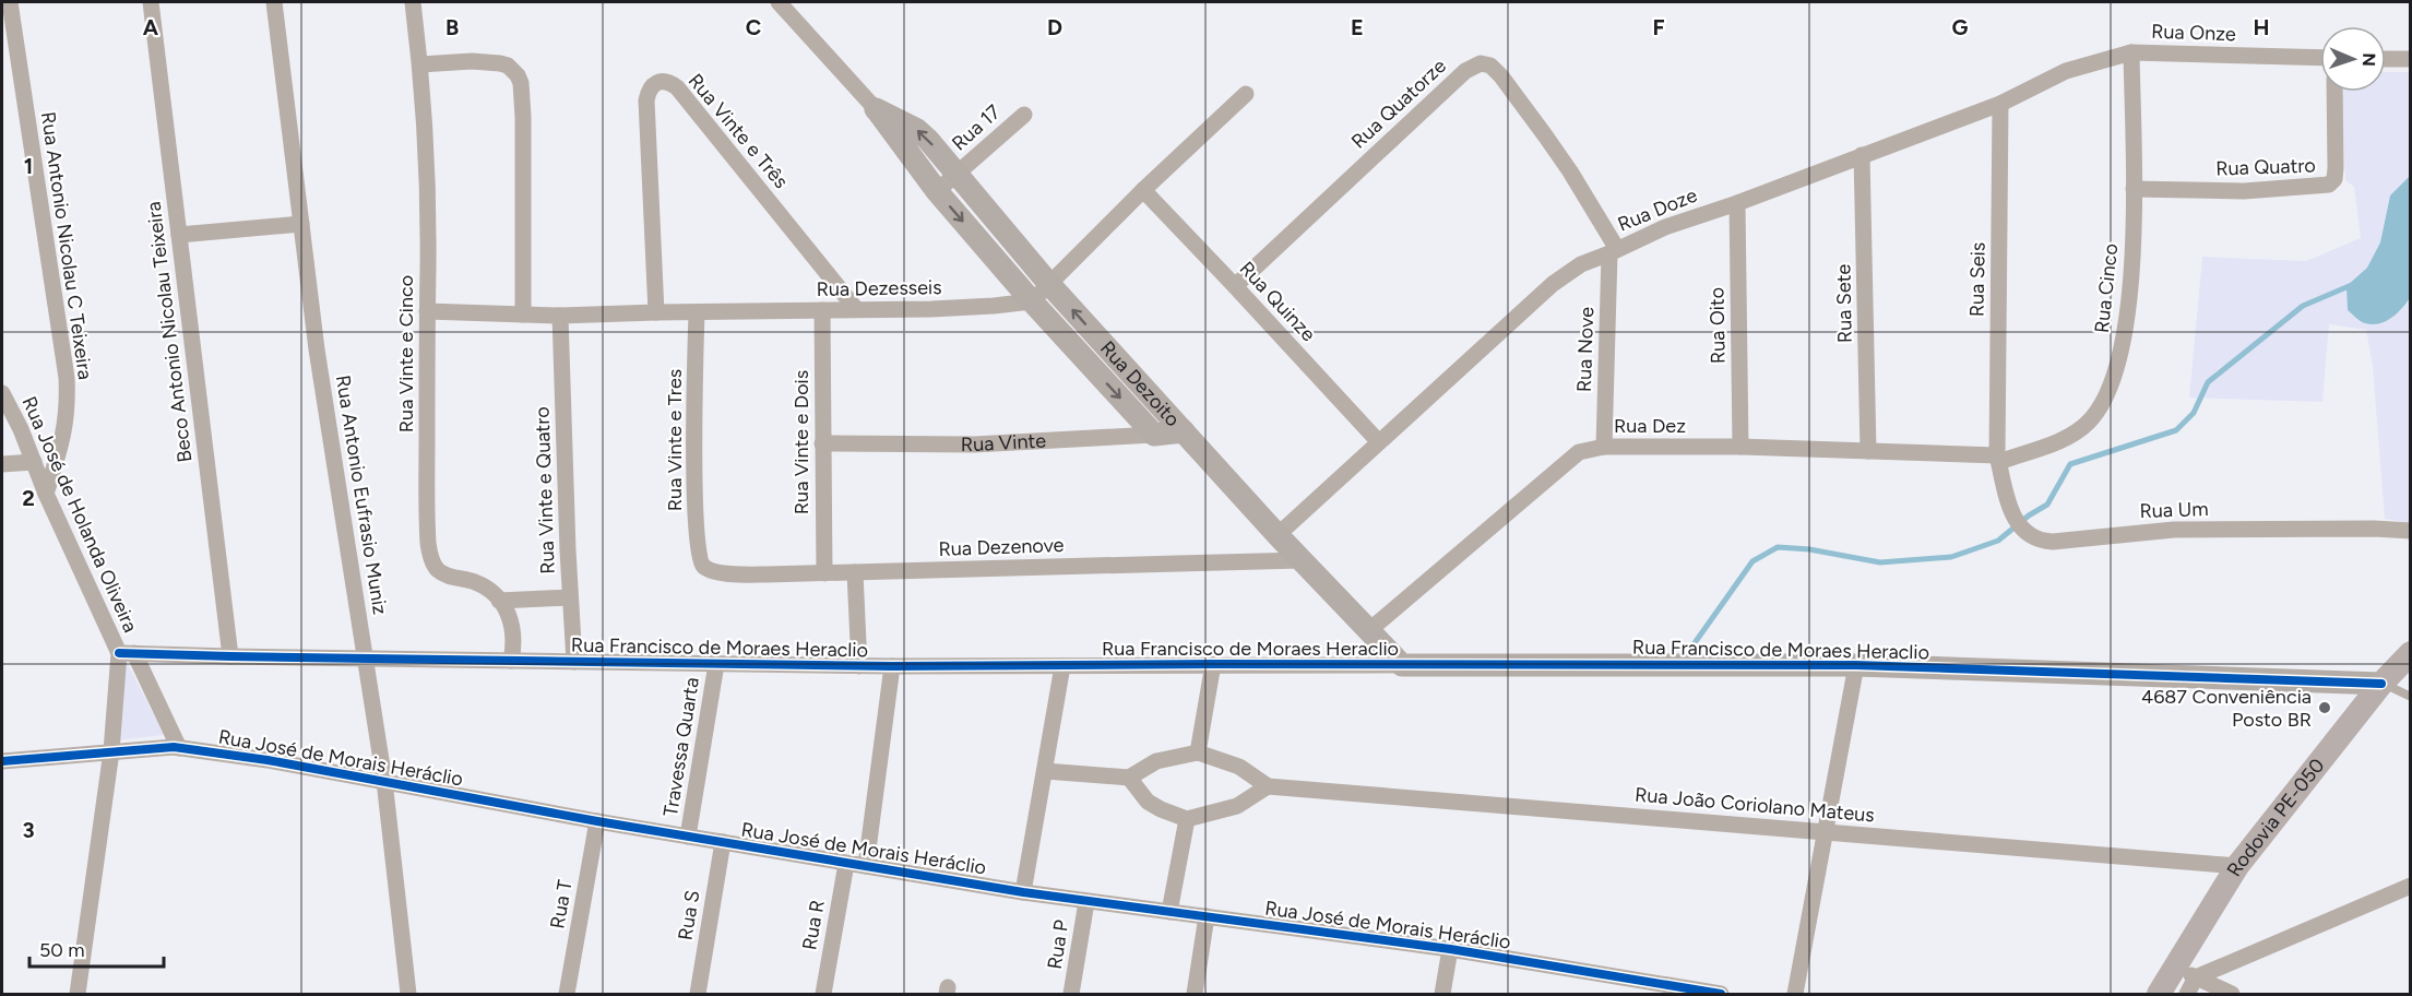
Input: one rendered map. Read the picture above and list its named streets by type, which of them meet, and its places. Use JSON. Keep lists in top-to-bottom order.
{
  "streets": {
    "main road": ["Rodovia PE-050"],
    "street": [
      "Rua Onze",
      "Rua Quatorze",
      "Rua 17",
      "Rua Vinte e Três",
      "Rua Quatro",
      "Rua Doze",
      "Rua Antonio Nicolau C Teixeira",
      "Rua Seis",
      "Rua Dezesseis",
      "Rua Cinco",
      "Rua Quinze",
      "Rua Sete",
      "Rua Oito",
      "Beco Antonio Nicolau Teixeira",
      "Rua Nove",
      "Rua Vinte e Cinco",
      "Rua Dezoito",
      "Rua Dez",
      "Rua Vinte e Tres",
      "Rua Vinte e Dois",
      "Rua Vinte",
      "Rua Vinte e Quatro",
      "Rua Antonio Eufrasio Muniz",
      "Rua Um",
      "Rua José de Holanda Oliveira",
      "Rua Dezenove",
      "Rua Francisco de Moraes Heraclio",
      "Travessa Quarta",
      "Rua José de Morais Heráclio",
      "Rua João Coriolano Mateus",
      "Rua T",
      "Rua S",
      "Rua R",
      "Rua P"
    ]
  },
  "crossings": [
    ["Rua Onze", "Rua Doze"],
    ["Rua Onze", "Rua Cinco"],
    ["Rua Quatorze", "Rua Doze"],
    ["Rua Quatorze", "Rua Quinze"],
    ["Rua Quatorze", "Rua Nove"],
    ["Rua 17", "Rua Dezoito"],
    ["Rua Vinte e Três", "Rua Dezesseis"],
    ["Rua Quatro", "Rua Cinco"],
    ["Rua Doze", "Rua Seis"],
    ["Rua Doze", "Rua Cinco"],
    ["Rua Doze", "Rua Quinze"],
    ["Rua Doze", "Rua Sete"],
    ["Rua Doze", "Rua Oito"],
    ["Rua Doze", "Rua Nove"],
    ["Rua Doze", "Rua Dezoito"],
    ["Rua Antonio Nicolau C Teixeira", "Rua José de Holanda Oliveira"],
    ["Rua Seis", "Rua Cinco"],
    ["Rua Seis", "Rua Dez"],
    ["Rua Seis", "Rua Um"],
    ["Rua Dezesseis", "Rua Vinte e Cinco"],
    ["Rua Dezesseis", "Rua Dezoito"],
    ["Rua Dezesseis", "Rua Vinte e Tres"],
    ["Rua Dezesseis", "Rua Vinte e Dois"],
    ["Rua Dezesseis", "Rua Vinte e Quatro"],
    ["Rua Cinco", "Rua Dez"],
    ["Rua Cinco", "Rua Um"],
    ["Rua Sete", "Rua Dez"],
    ["Rua Oito", "Rua Dez"],
    ["Beco Antonio Nicolau Teixeira", "Rua Francisco de Moraes Heraclio"],
    ["Rua Nove", "Rua Dez"],
    ["Rua Vinte e Cinco", "Rua Francisco de Moraes Heraclio"],
    ["Rua Dezoito", "Rua Dez"],
    ["Rua Dezoito", "Rua Vinte"],
    ["Rua Dezoito", "Rua Dezenove"],
    ["Rua Dezoito", "Rua Francisco de Moraes Heraclio"],
    ["Rua Dez", "Rua Um"],
    ["Rua Vinte e Tres", "Rua Dezenove"],
    ["Rua Vinte e Dois", "Rua Vinte"],
    ["Rua Vinte e Dois", "Rua Dezenove"],
    ["Rua Vinte e Quatro", "Rua Francisco de Moraes Heraclio"],
    ["Rua Antonio Eufrasio Muniz", "Rua Francisco de Moraes Heraclio"],
    ["Rua Antonio Eufrasio Muniz", "Rua José de Morais Heráclio"],
    ["Rua José de Holanda Oliveira", "Rua Francisco de Moraes Heraclio"],
    ["Rua José de Holanda Oliveira", "Rua José de Morais Heráclio"],
    ["Rua Francisco de Moraes Heraclio", "Travessa Quarta"],
    ["Rua Francisco de Moraes Heraclio", "Rodovia PE-050"],
    ["Travessa Quarta", "Rua José de Morais Heráclio"],
    ["Rua José de Morais Heráclio", "Rua T"],
    ["Rua José de Morais Heráclio", "Rua S"],
    ["Rua José de Morais Heráclio", "Rua R"],
    ["Rua José de Morais Heráclio", "Rua P"],
    ["Rua João Coriolano Mateus", "Rodovia PE-050"]
  ],
  "places": ["4687 Conveniência Posto BR"],
  "scale_bar": "50 m",
  "north": "right",
  "grid": {
    "columns": [
      "A",
      "B",
      "C",
      "D",
      "E",
      "F",
      "G",
      "H"
    ],
    "rows": ["1", "2", "3"]
  }
}
